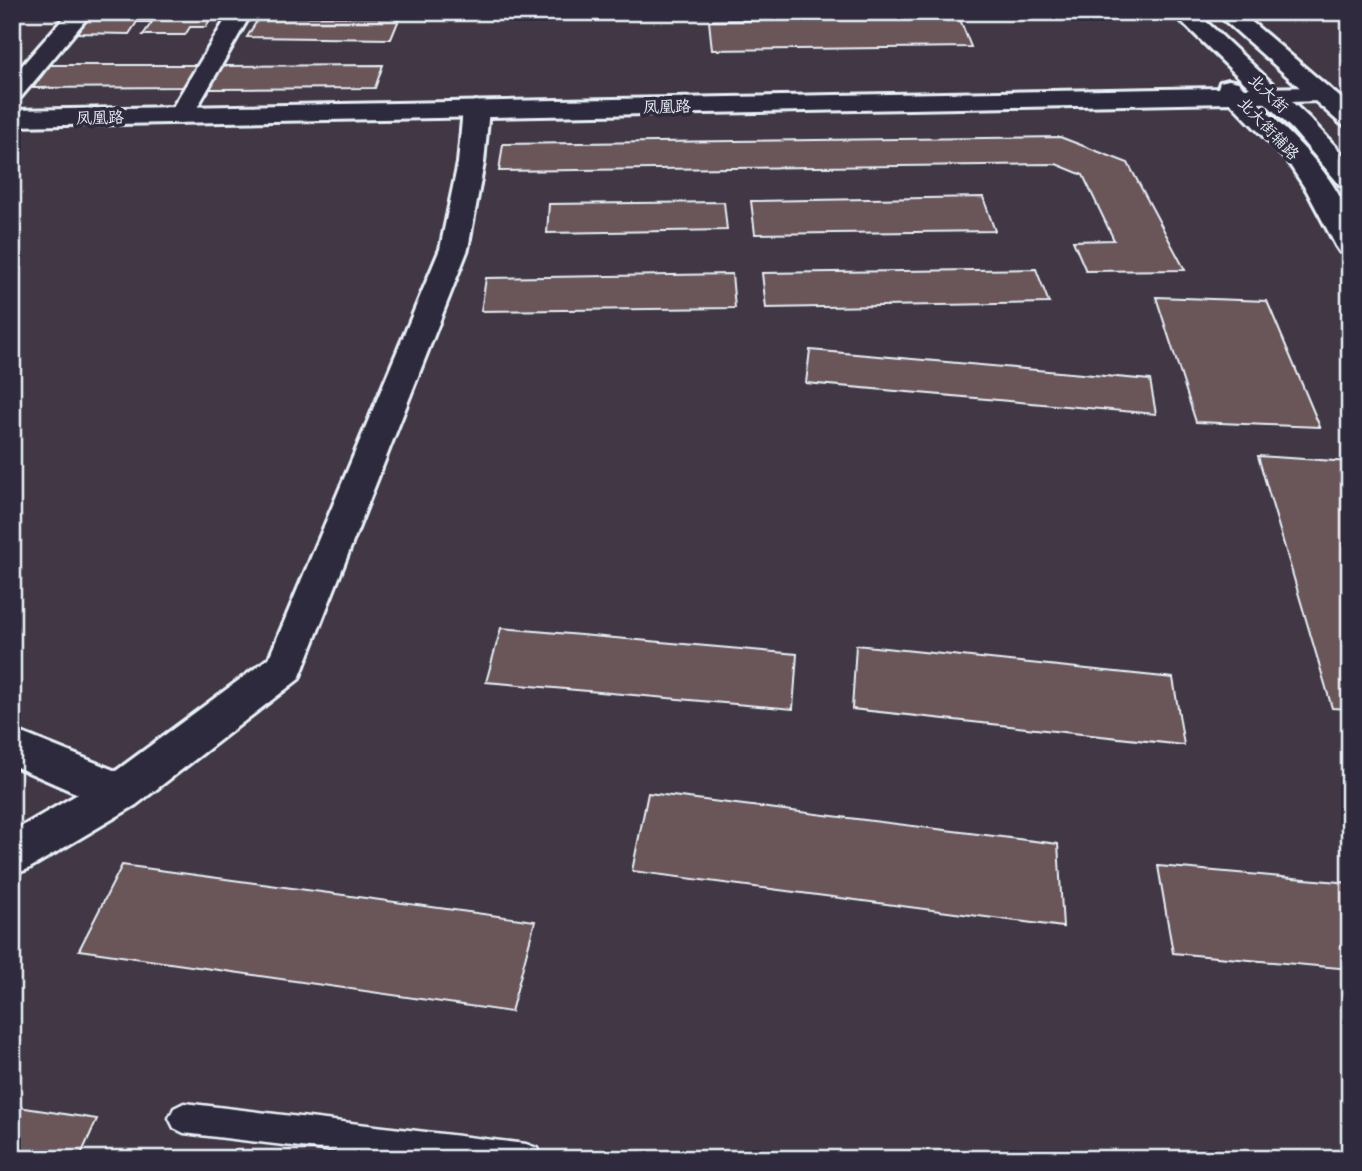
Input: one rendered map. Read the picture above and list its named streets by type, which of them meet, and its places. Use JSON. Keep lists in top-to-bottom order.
{
  "streets": {
    "street": ["北大街", "凤凰路", "北大街辅路"]
  },
  "crossings": [
    ["北大街", "凤凰路"],
    ["北大街", "北大街辅路"],
    ["凤凰路", "北大街辅路"]
  ]
}
